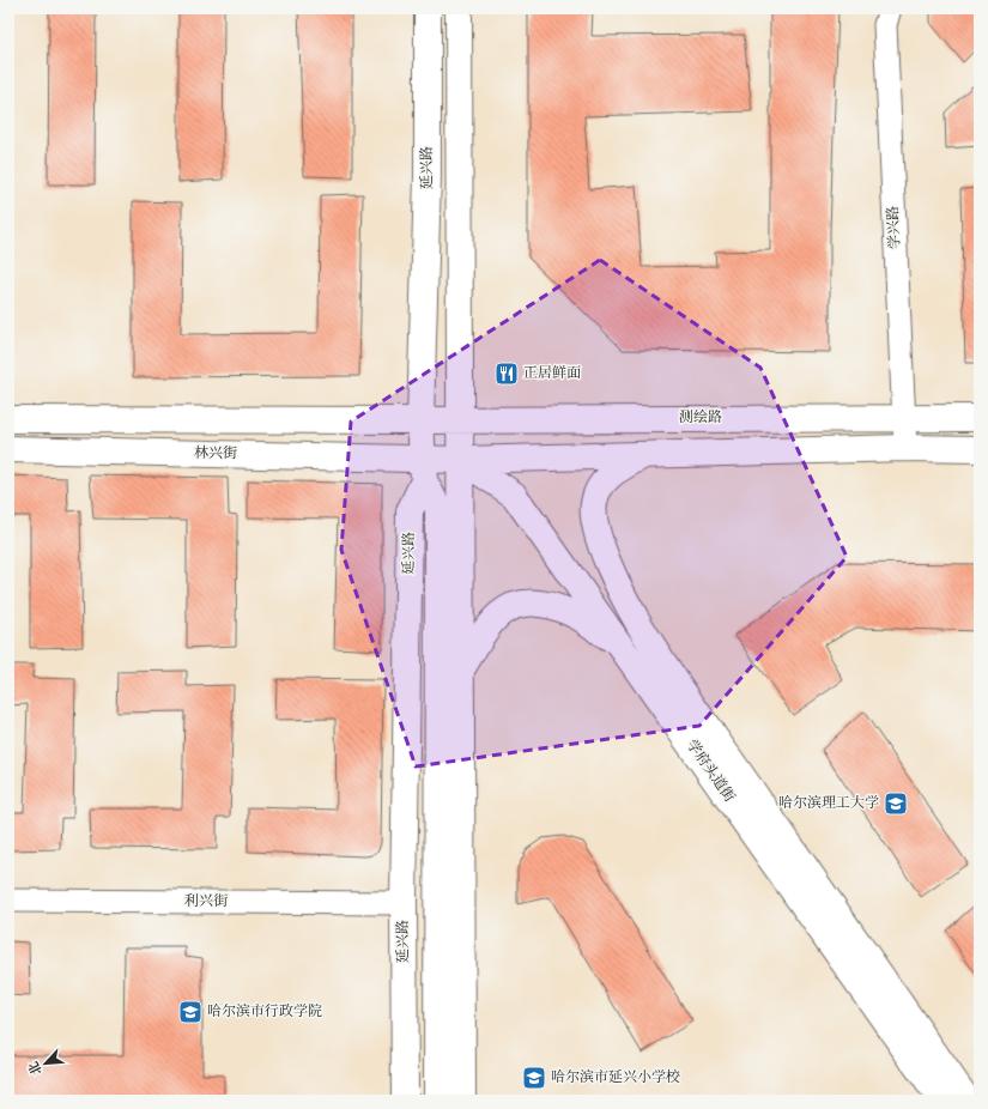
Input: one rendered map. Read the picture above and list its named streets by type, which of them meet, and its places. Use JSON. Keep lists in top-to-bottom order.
{
  "streets": {
    "main road": [
      "延兴路",
      "测绘路",
      "林兴街",
      "学府头道街"
    ],
    "street": ["学兴路", "利兴街"]
  },
  "crossings": [
    ["延兴路", "测绘路"],
    ["延兴路", "林兴街"],
    ["延兴路", "利兴街"],
    ["学兴路", "测绘路"]
  ],
  "places": {
    "restaurant": ["正居鲜面"],
    "school or university": ["哈尔滨理工大学", "哈尔滨市行政学院", "哈尔滨市延兴小学校"]
  },
  "north": "bottom left"
}
